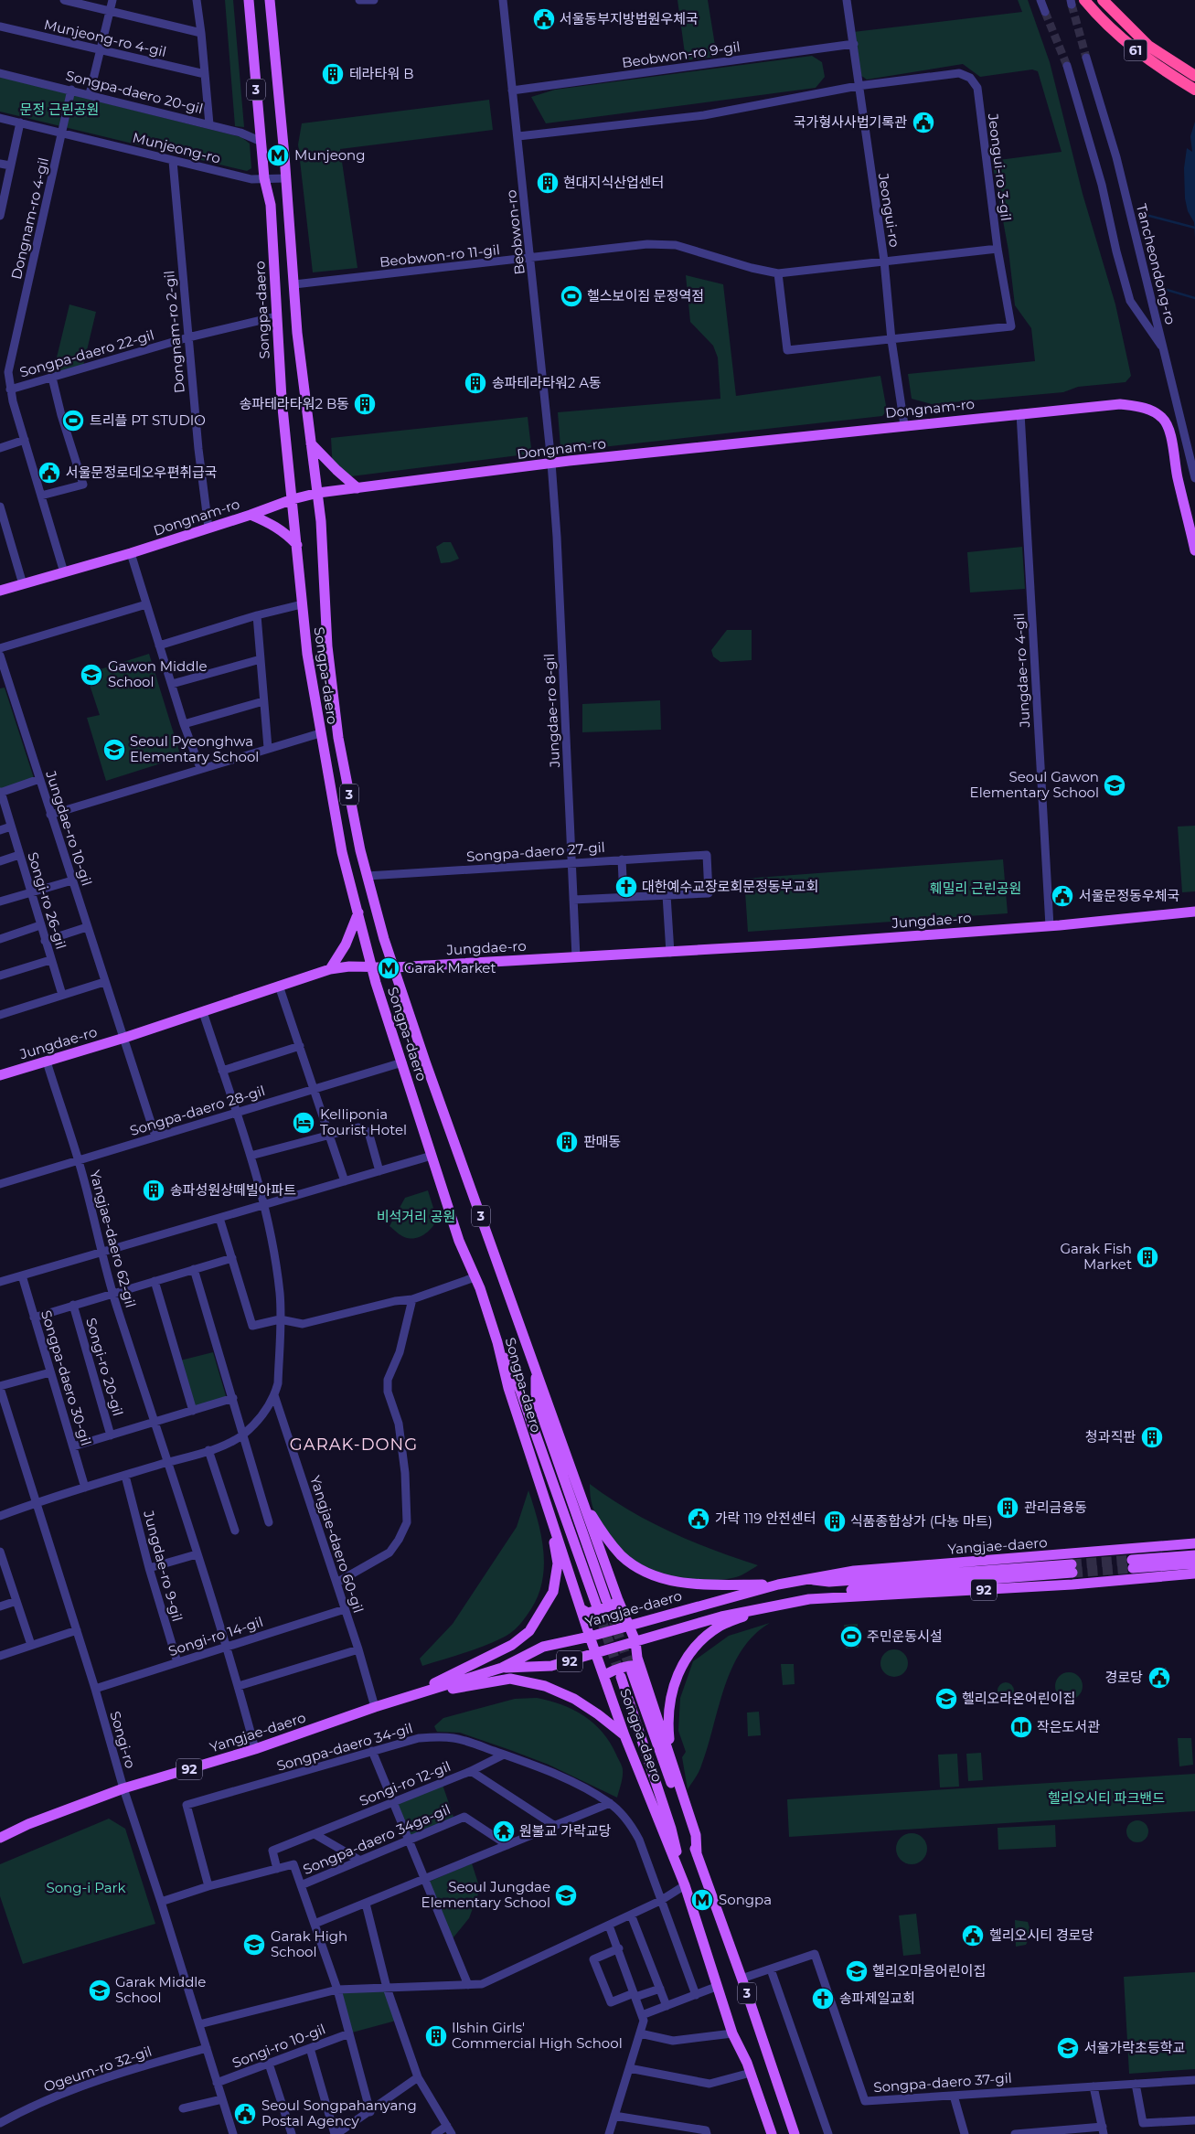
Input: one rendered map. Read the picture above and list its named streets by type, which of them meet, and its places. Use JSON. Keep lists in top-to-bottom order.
{
  "streets": {
    "highway": ["61"],
    "main road": [
      "3",
      "Songpa-daero",
      "Dongnam-ro",
      "Jungdae-ro",
      "Yangjae-daero",
      "92"
    ],
    "street": [
      "Munjeong-ro 4-gil",
      "Beobwon-ro 9-gil",
      "Songpa-daero 20-gil",
      "Munjeong-ro",
      "Jeongui-ro 3-gil",
      "Jeongui-ro",
      "Dongnam-ro 4-gil",
      "Beobwon-ro",
      "Beobwon-ro 11-gil",
      "Tancheondong-ro",
      "Dongnam-ro 2-gil",
      "Songpa-daero 22-gil",
      "Jungdae-ro 4-gil",
      "Jungdae-ro 8-gil",
      "Jungdae-ro 10-gil",
      "Songpa-daero 27-gil",
      "Songi-ro 26-gil",
      "Songpa-daero 28-gil",
      "Yangjae-daero 62-gil",
      "Songi-ro 20-gil",
      "Songpa-daero 30-gil",
      "Yangjae-daero 60-gil",
      "Jungdae-ro 9-gil",
      "Songi-ro 14-gil",
      "Songi-ro",
      "Songpa-daero 34-gil",
      "Songi-ro 12-gil",
      "Songpa-daero 34ga-gil",
      "Songi-ro 10-gil",
      "Ogeum-ro 32-gil",
      "Songpa-daero 37-gil"
    ]
  },
  "crossings": [
    ["Beobwon-ro 9-gil", "Jeongui-ro"],
    ["Beobwon-ro 9-gil", "Beobwon-ro"],
    ["3", "Songpa-daero"],
    ["3", "Songpa-daero 37-gil"],
    ["Songpa-daero 20-gil", "Songpa-daero"],
    ["Munjeong-ro", "Dongnam-ro 4-gil"],
    ["Munjeong-ro", "Songpa-daero"],
    ["Munjeong-ro", "Dongnam-ro 2-gil"],
    ["Jeongui-ro 3-gil", "Jeongui-ro"],
    ["Jeongui-ro 3-gil", "Beobwon-ro 11-gil"],
    ["Jeongui-ro", "Beobwon-ro 11-gil"],
    ["Jeongui-ro", "Dongnam-ro"],
    ["Dongnam-ro 4-gil", "Songpa-daero 22-gil"],
    ["Dongnam-ro 4-gil", "Dongnam-ro"],
    ["Beobwon-ro", "Beobwon-ro 11-gil"],
    ["Beobwon-ro", "Dongnam-ro"],
    ["Beobwon-ro", "Jungdae-ro 8-gil"],
    ["Beobwon-ro 11-gil", "Songpa-daero"],
    ["Songpa-daero", "Songpa-daero 22-gil"],
    ["Songpa-daero", "Dongnam-ro"],
    ["Songpa-daero", "Songpa-daero 27-gil"],
    ["Songpa-daero", "Jungdae-ro"],
    ["Songpa-daero", "Songpa-daero 28-gil"],
    ["Songpa-daero", "Yangjae-daero"],
    ["Dongnam-ro 2-gil", "Songpa-daero 22-gil"],
    ["Dongnam-ro 2-gil", "Dongnam-ro"],
    ["Dongnam-ro", "Jungdae-ro 4-gil"],
    ["Dongnam-ro", "Jungdae-ro 8-gil"],
    ["Jungdae-ro 4-gil", "Jungdae-ro"],
    ["Jungdae-ro 8-gil", "Songpa-daero 27-gil"],
    ["Jungdae-ro 8-gil", "Jungdae-ro"],
    ["Jungdae-ro 10-gil", "Songi-ro 26-gil"],
    ["Jungdae-ro 10-gil", "Jungdae-ro"],
    ["Jungdae-ro", "Yangjae-daero 62-gil"],
    ["Songpa-daero 28-gil", "Yangjae-daero 62-gil"],
    ["Yangjae-daero 62-gil", "Songi-ro 20-gil"],
    ["Yangjae-daero 62-gil", "Yangjae-daero"],
    ["Yangjae-daero 62-gil", "Songi-ro 14-gil"],
    ["Songi-ro 20-gil", "Songpa-daero 30-gil"],
    ["Songpa-daero 30-gil", "Songi-ro"],
    ["Yangjae-daero 60-gil", "Yangjae-daero"],
    ["Yangjae-daero 60-gil", "Songi-ro 14-gil"],
    ["Yangjae-daero", "Songi-ro"],
    ["Jungdae-ro 9-gil", "Songi-ro 14-gil"],
    ["Songi-ro 14-gil", "Songi-ro"],
    ["Songi-ro", "Songi-ro 10-gil"],
    ["Songi-ro", "Ogeum-ro 32-gil"],
    ["Songpa-daero 34-gil", "Songi-ro 12-gil"]
  ],
  "districts": ["GARAK-DONG"],
  "parks": [
    "문정 근린공원",
    "훼밀리 근린공원",
    "비석거리 공원",
    "헬리오시티 파크밴드",
    "Song-i Park"
  ],
  "places": {
    "public building": [
      "서울동부지방법원우체국",
      "국가형사사법기록관",
      "서울문정로데오우편취급국",
      "서울문정동우체국",
      "가락 119 안전센터",
      "경로당",
      "헬리오시티 경로당",
      "Seoul Songpahanyang Postal Agency"
    ],
    "building": [
      "테라타워 B",
      "현대지식산업센터",
      "송파테라타워2 A동",
      "송파테라타워2 B동",
      "판매동",
      "송파성원상떼빌아파트",
      "Garak Fish Market",
      "청과직판",
      "관리금융동",
      "식품종합상가 (다농 마트)",
      "Ilshin Girls' Commercial High School"
    ],
    "metro station": ["Munjeong", "Garak Market", "Songpa"],
    "sports": ["헬스보이짐 문정역점", "트리플 PT STUDIO", "주민운동시설"],
    "school or university": [
      "Gawon Middle School",
      "Seoul Pyeonghwa Elementary School",
      "Seoul Gawon Elementary School",
      "헬리오라온어린이집",
      "Seoul Jungdae Elementary School",
      "Garak High School",
      "헬리오마음어린이집",
      "Garak Middle School",
      "서울가락초등학교"
    ],
    "church": ["대한예수교장로회문정동부교회", "송파제일교회"],
    "hotel": ["Kelliponia Tourist Hotel"],
    "library": ["작은도서관"],
    "temple": ["원불교 가락교당"]
  }
}
